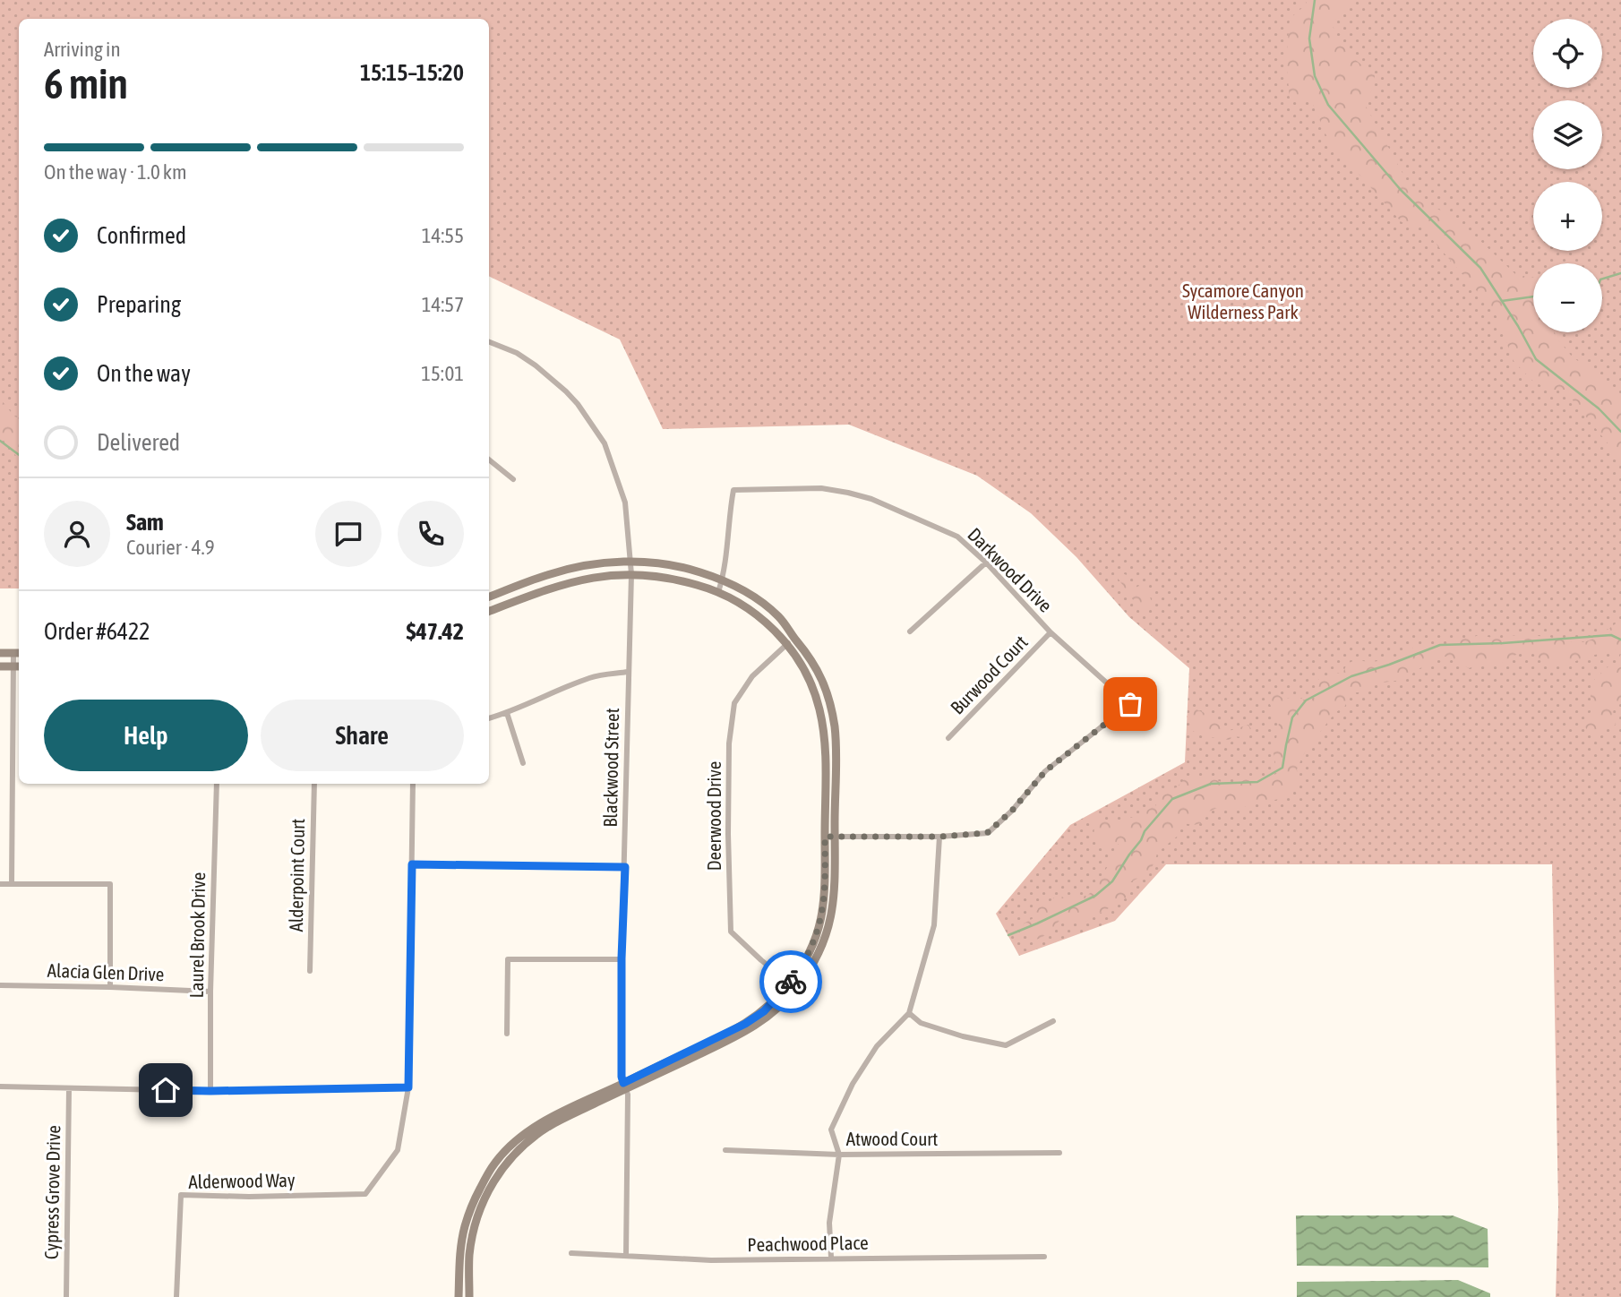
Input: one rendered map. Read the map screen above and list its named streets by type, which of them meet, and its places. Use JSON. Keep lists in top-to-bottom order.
{
  "streets": {
    "street": [
      "Darkwood Drive",
      "Burwood Court",
      "Blackwood Street",
      "Deerwood Drive",
      "Alderpoint Court",
      "Laurel Brook Drive",
      "Alacia Glen Drive",
      "Atwood Court",
      "Alderwood Way",
      "Cypress Grove Drive",
      "Peachwood Place"
    ]
  },
  "crossings": [
    ["Darkwood Drive", "Burwood Court"],
    ["Blackwood Street", "Peachwood Place"],
    ["Laurel Brook Drive", "Alacia Glen Drive"]
  ],
  "parks": ["Sycamore Canyon Wilderness Park"],
  "page": {
    "map_buttons": ["+", "−"],
    "heading": ["6 min", "Arriving in", "15:15–15:20"],
    "panel": [
      "Sam",
      "Courier · 4.9",
      "Order #6422",
      "$47.42"
    ],
    "bar": "On the way · 1.0 km",
    "list": [
      ["Confirmed", "14:55"],
      ["Preparing", "14:57"],
      ["On the way", "15:01"],
      "Delivered"
    ],
    "buttons": ["Help", "Share"]
  }
}
